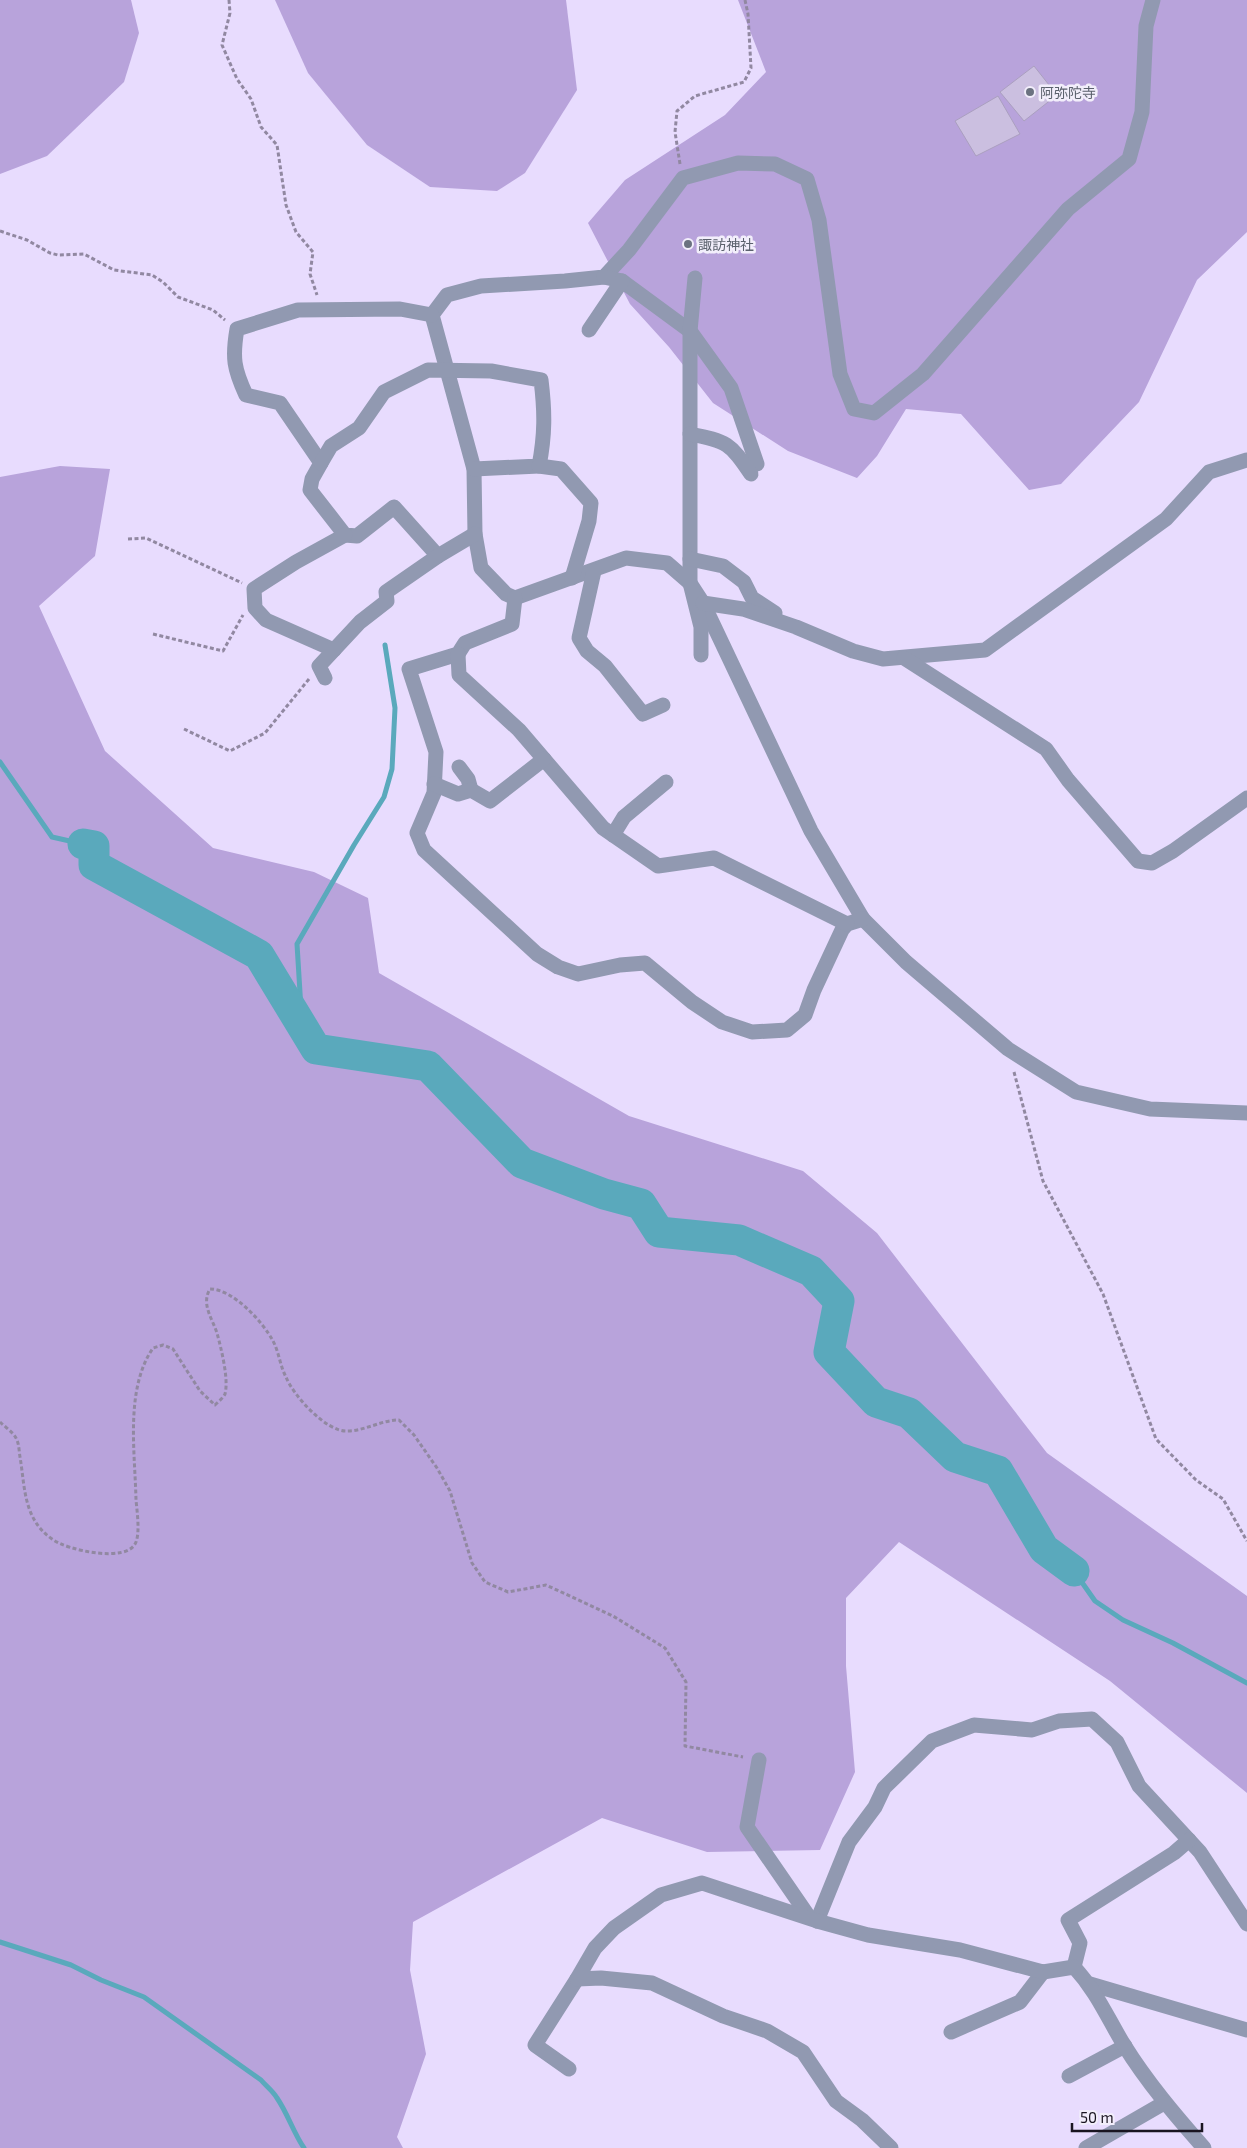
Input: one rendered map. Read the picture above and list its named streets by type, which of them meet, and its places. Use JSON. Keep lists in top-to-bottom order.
{
  "places": ["阿弥陀寺", "諏訪神社"],
  "scale_bar": "50 m"
}
